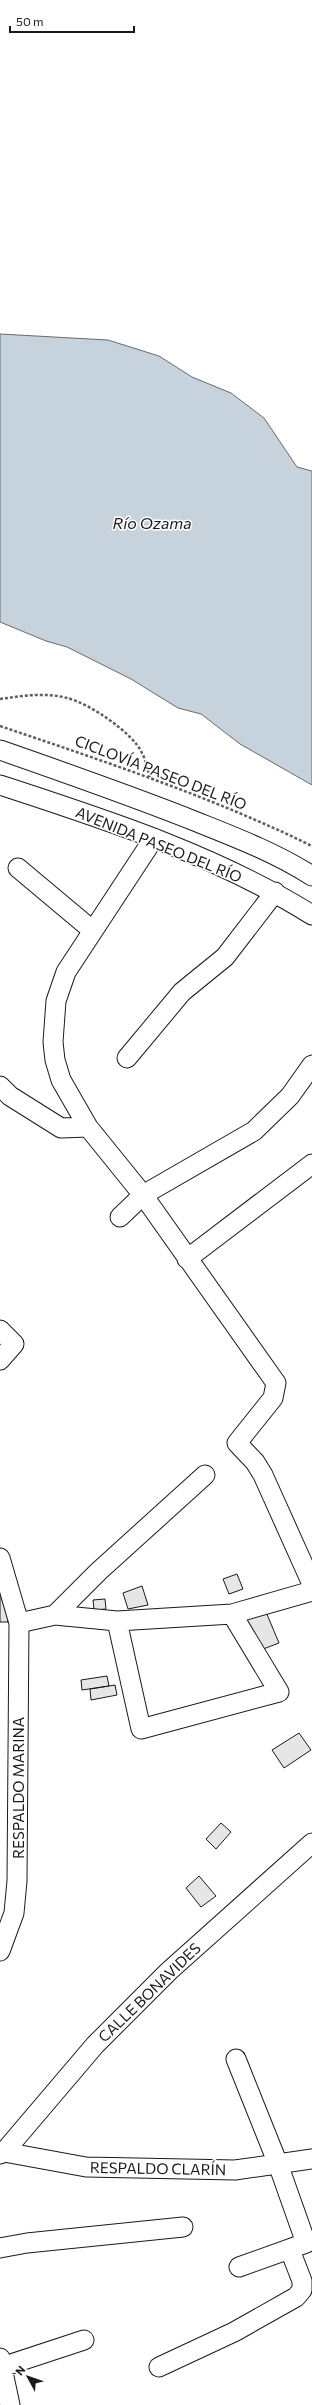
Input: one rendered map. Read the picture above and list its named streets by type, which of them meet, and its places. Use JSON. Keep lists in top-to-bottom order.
{
  "streets": {
    "street": [
      "AVENIDA PASEO DEL RÍO",
      "RESPALDO MARINA",
      "CALLE BONAVIDES",
      "RESPALDO CLARÍN"
    ],
    "path": ["CICLOVÍA PASEO DEL RÍO"]
  },
  "crossings": [
    ["CALLE BONAVIDES", "RESPALDO CLARÍN"]
  ],
  "water": ["Río Ozama"],
  "scale_bar": "50 m",
  "north": "top left"
}
